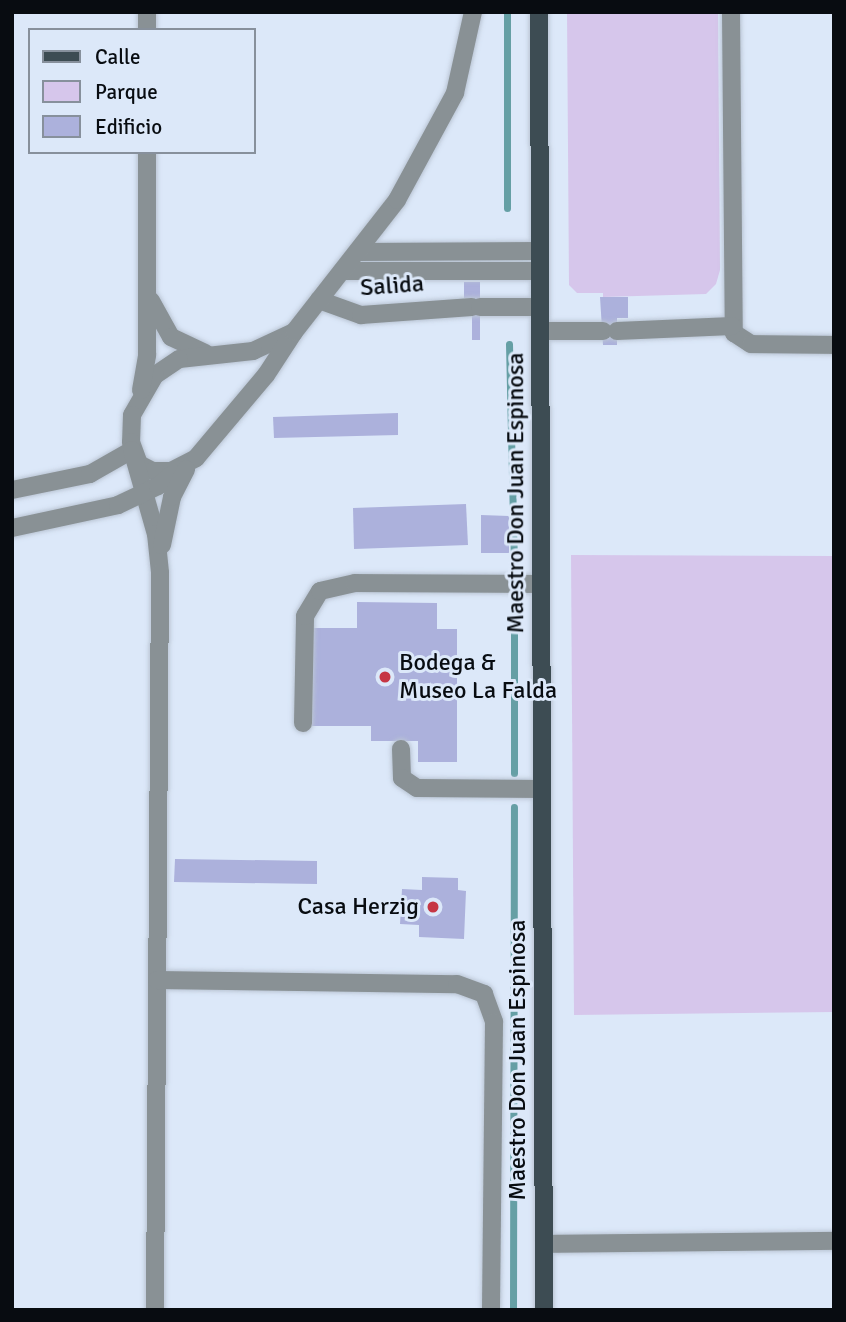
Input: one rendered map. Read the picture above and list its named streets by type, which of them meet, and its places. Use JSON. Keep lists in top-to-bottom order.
{
  "streets": {
    "main road": ["Maestro Don Juan Espinosa"],
    "street": ["Salida"]
  },
  "crossings": [
    ["Salida", "Maestro Don Juan Espinosa"]
  ],
  "places": ["Bodega & Museo La Falda", "Casa Herzig"],
  "legend": ["Calle", "Parque", "Edificio"]
}
